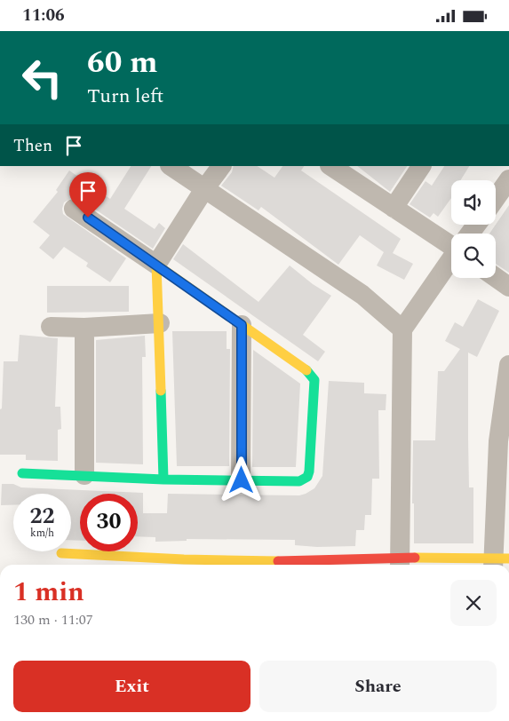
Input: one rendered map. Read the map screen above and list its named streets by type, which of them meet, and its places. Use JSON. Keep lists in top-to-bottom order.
{
  "page": {
    "status": "11:06",
    "turn": ["60 m", "Turn left"],
    "then": "Then",
    "speed": "22 km/h",
    "limit": "30",
    "heading": ["1 min", "130 m · 11:07"],
    "buttons": ["Exit", "Share"]
  }
}
